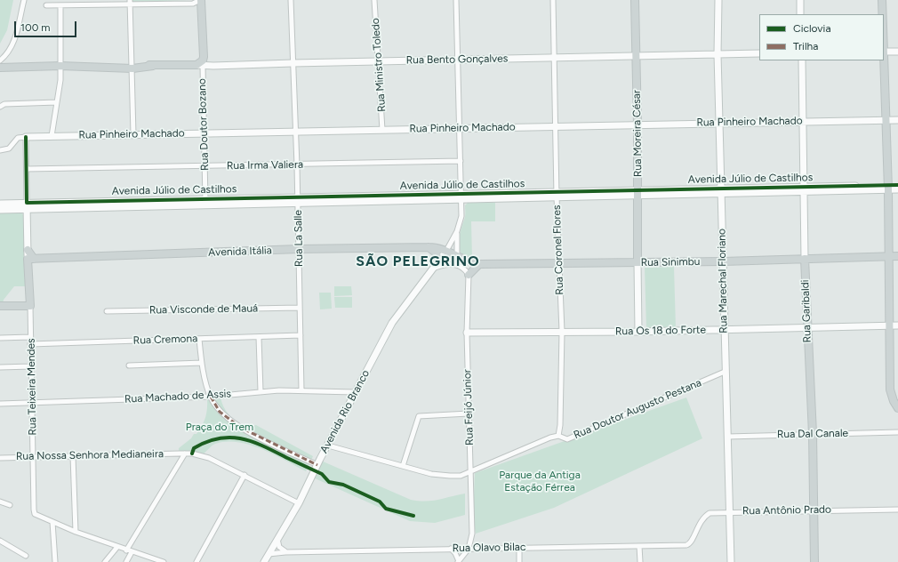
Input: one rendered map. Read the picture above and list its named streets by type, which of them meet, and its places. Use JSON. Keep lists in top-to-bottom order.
{
  "streets": {
    "main road": [
      "Rua Bento Gonçalves",
      "Rua Doutor Bozano",
      "Rua Moreira César",
      "Avenida Itália",
      "Rua Sinimbu",
      "Rua Garibaldi",
      "Rua Teixeira Mendes"
    ],
    "street": [
      "Rua Ministro Toledo",
      "Rua Pinheiro Machado",
      "Rua Irma Valiera",
      "Avenida Júlio de Castilhos",
      "Rua La Salle",
      "Rua Coronel Flores",
      "Rua Marechal Floriano",
      "Rua Visconde de Mauá",
      "Rua Os 18 do Forte",
      "Rua Cremona",
      "Rua Machado de Assis",
      "Rua Feijó Júnior",
      "Rua Doutor Augusto Pestana",
      "Avenida Rio Branco",
      "Rua Dal Canale",
      "Rua Nossa Senhora Medianeira",
      "Rua Antônio Prado",
      "Rua Olavo Bilac"
    ]
  },
  "crossings": [
    ["Rua Bento Gonçalves", "Rua Ministro Toledo"],
    ["Rua Bento Gonçalves", "Rua Doutor Bozano"],
    ["Rua Bento Gonçalves", "Rua Moreira César"],
    ["Rua Bento Gonçalves", "Rua La Salle"],
    ["Rua Bento Gonçalves", "Rua Coronel Flores"],
    ["Rua Bento Gonçalves", "Rua Marechal Floriano"],
    ["Rua Ministro Toledo", "Rua Pinheiro Machado"],
    ["Rua Pinheiro Machado", "Rua Doutor Bozano"],
    ["Rua Pinheiro Machado", "Rua Moreira César"],
    ["Rua Pinheiro Machado", "Rua La Salle"],
    ["Rua Pinheiro Machado", "Rua Coronel Flores"],
    ["Rua Pinheiro Machado", "Rua Marechal Floriano"],
    ["Rua Pinheiro Machado", "Rua Garibaldi"],
    ["Rua Doutor Bozano", "Rua Irma Valiera"],
    ["Rua Doutor Bozano", "Avenida Júlio de Castilhos"],
    ["Rua Moreira César", "Avenida Júlio de Castilhos"],
    ["Rua Moreira César", "Rua Sinimbu"],
    ["Rua Moreira César", "Rua Os 18 do Forte"],
    ["Rua Irma Valiera", "Rua La Salle"],
    ["Avenida Júlio de Castilhos", "Rua La Salle"],
    ["Avenida Júlio de Castilhos", "Rua Coronel Flores"],
    ["Avenida Júlio de Castilhos", "Rua Marechal Floriano"],
    ["Avenida Júlio de Castilhos", "Rua Garibaldi"],
    ["Rua La Salle", "Avenida Itália"],
    ["Rua La Salle", "Rua Visconde de Mauá"],
    ["Rua La Salle", "Rua Cremona"],
    ["Rua La Salle", "Rua Machado de Assis"],
    ["Rua Coronel Flores", "Rua Sinimbu"],
    ["Rua Coronel Flores", "Rua Os 18 do Forte"],
    ["Rua Coronel Flores", "Rua Doutor Augusto Pestana"],
    ["Avenida Itália", "Rua Sinimbu"],
    ["Avenida Itália", "Rua Teixeira Mendes"],
    ["Avenida Itália", "Avenida Rio Branco"],
    ["Rua Sinimbu", "Rua Marechal Floriano"],
    ["Rua Sinimbu", "Rua Garibaldi"],
    ["Rua Sinimbu", "Avenida Rio Branco"],
    ["Rua Marechal Floriano", "Rua Os 18 do Forte"],
    ["Rua Marechal Floriano", "Rua Doutor Augusto Pestana"],
    ["Rua Marechal Floriano", "Rua Dal Canale"],
    ["Rua Marechal Floriano", "Rua Antônio Prado"],
    ["Rua Garibaldi", "Rua Os 18 do Forte"],
    ["Rua Garibaldi", "Rua Dal Canale"],
    ["Rua Garibaldi", "Rua Antônio Prado"],
    ["Rua Os 18 do Forte", "Rua Feijó Júnior"],
    ["Rua Cremona", "Rua Teixeira Mendes"],
    ["Rua Teixeira Mendes", "Rua Machado de Assis"],
    ["Rua Teixeira Mendes", "Rua Nossa Senhora Medianeira"],
    ["Rua Machado de Assis", "Avenida Rio Branco"],
    ["Rua Feijó Júnior", "Rua Doutor Augusto Pestana"],
    ["Rua Feijó Júnior", "Rua Olavo Bilac"],
    ["Rua Doutor Augusto Pestana", "Avenida Rio Branco"],
    ["Avenida Rio Branco", "Rua Nossa Senhora Medianeira"],
    ["Avenida Rio Branco", "Rua Olavo Bilac"],
    ["Rua Antônio Prado", "Rua Olavo Bilac"]
  ],
  "districts": ["SÃO PELEGRINO"],
  "parks": ["Praça do Trem", "Parque da Antiga Estação Férrea"],
  "legend": ["Ciclovia", "Trilha"],
  "scale_bar": "100 m"
}
